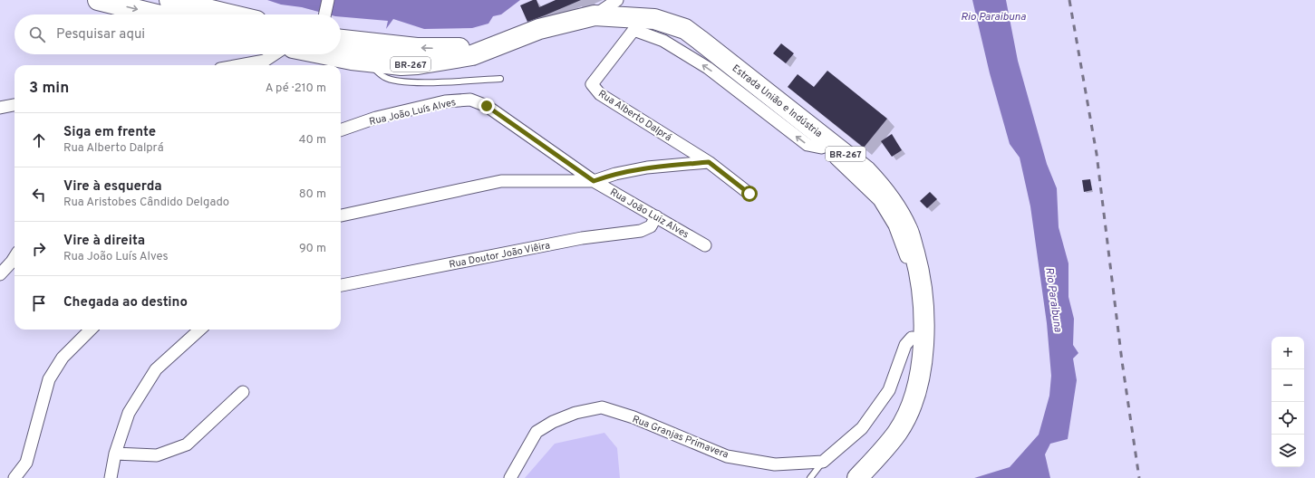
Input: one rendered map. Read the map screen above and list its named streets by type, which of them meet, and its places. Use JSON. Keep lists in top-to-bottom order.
{
  "streets": {
    "highway": ["BR-267", "Estrada União e Indústria"],
    "street": [
      "Rua João Luís Alves",
      "Rua Alberto Dalprá",
      "Rua Joāo Luiz Alves",
      "Rua Doutor João Viêira",
      "Rua Granjas Primavera"
    ]
  },
  "crossings": [
    ["BR-267", "Estrada União e Indústria"],
    ["Estrada União e Indústria", "Rua Alberto Dalprá"],
    ["Rua João Luís Alves", "Rua Joāo Luiz Alves"],
    ["Rua Joāo Luiz Alves", "Rua Doutor João Viêira"]
  ],
  "water": ["Rio Paraibuna"],
  "page": {
    "search": "Pesquisar aqui",
    "heading": ["3 min", "A pé · 210 m"],
    "list": [
      ["Siga em frente", "Rua Alberto Dalprá", "40 m"],
      ["Vire à esquerda", "Rua Aristobes Cândido Delgado", "80 m"],
      ["Vire à direita", "Rua João Luís Alves", "90 m"],
      "Chegada ao destino"
    ],
    "map_buttons": ["+", "−"]
  }
}
